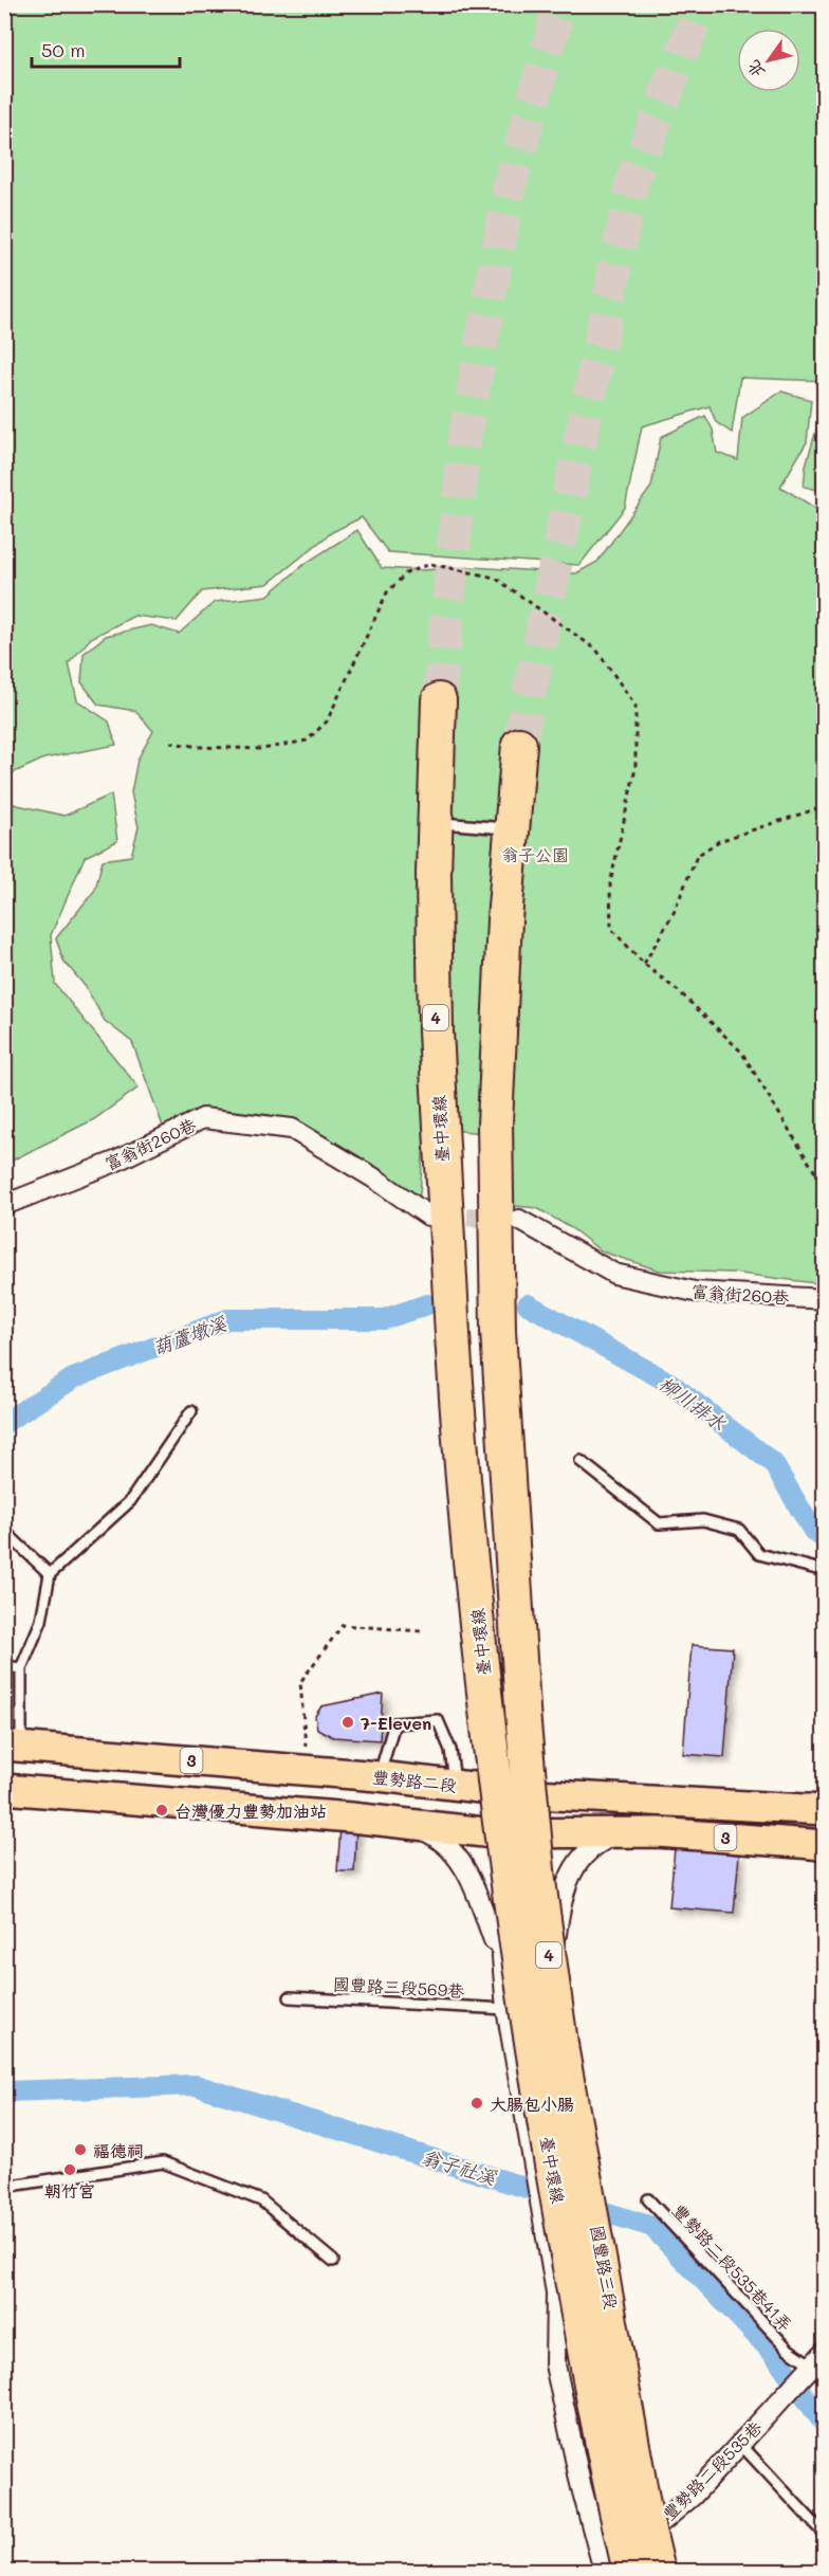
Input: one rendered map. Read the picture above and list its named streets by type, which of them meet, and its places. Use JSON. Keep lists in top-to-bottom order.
{
  "streets": {
    "highway": ["4", "臺中環線"],
    "main road": ["3", "豐勢路二段"],
    "street": ["富翁街260巷", "國豐路三段", "豐勢路二段535巷"],
    "lane": ["國豐路三段569巷", "豐勢路二段535巷41弄"]
  },
  "crossings": [
    ["臺中環線", "豐勢路二段535巷"],
    ["3", "國豐路三段"],
    ["豐勢路二段", "國豐路三段"],
    ["國豐路三段", "豐勢路二段535巷"],
    ["豐勢路二段535巷41弄", "豐勢路二段535巷"]
  ],
  "water": ["葫蘆墩溪", "柳川排水", "翁子社溪"],
  "parks": ["翁子公園"],
  "places": [
    "7-Eleven",
    "台灣優力豐勢加油站",
    "大腸包小腸",
    "福德祠",
    "朝竹宮"
  ],
  "scale_bar": "50 m",
  "north": "bottom left"
}
